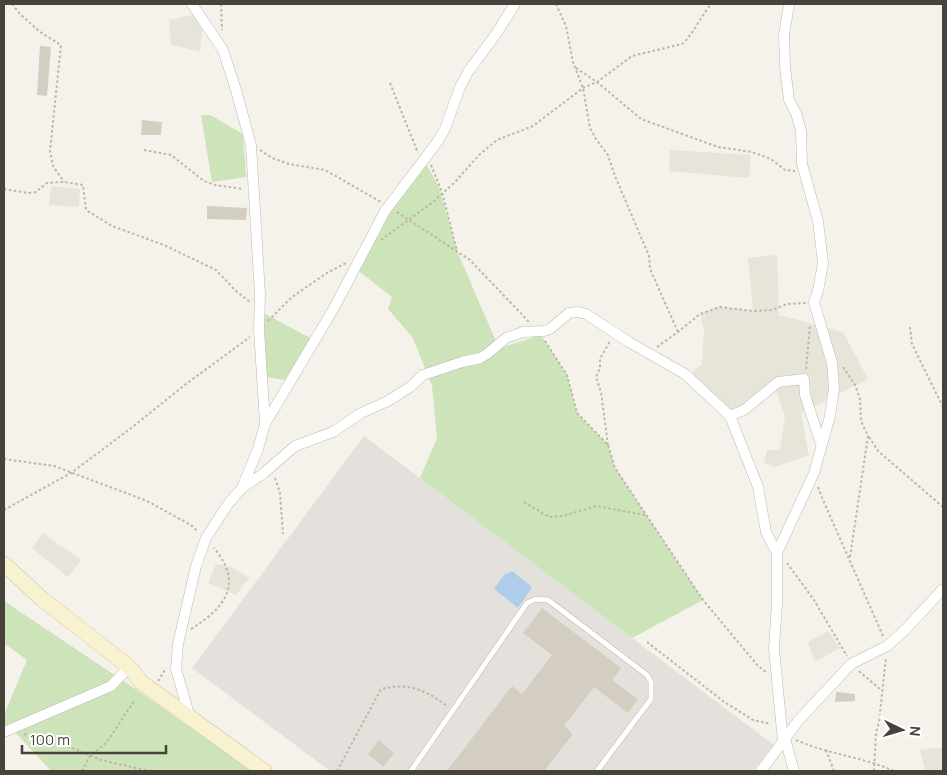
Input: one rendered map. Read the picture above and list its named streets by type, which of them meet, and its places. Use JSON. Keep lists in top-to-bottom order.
{
  "scale_bar": "100 m",
  "north": "right"
}
